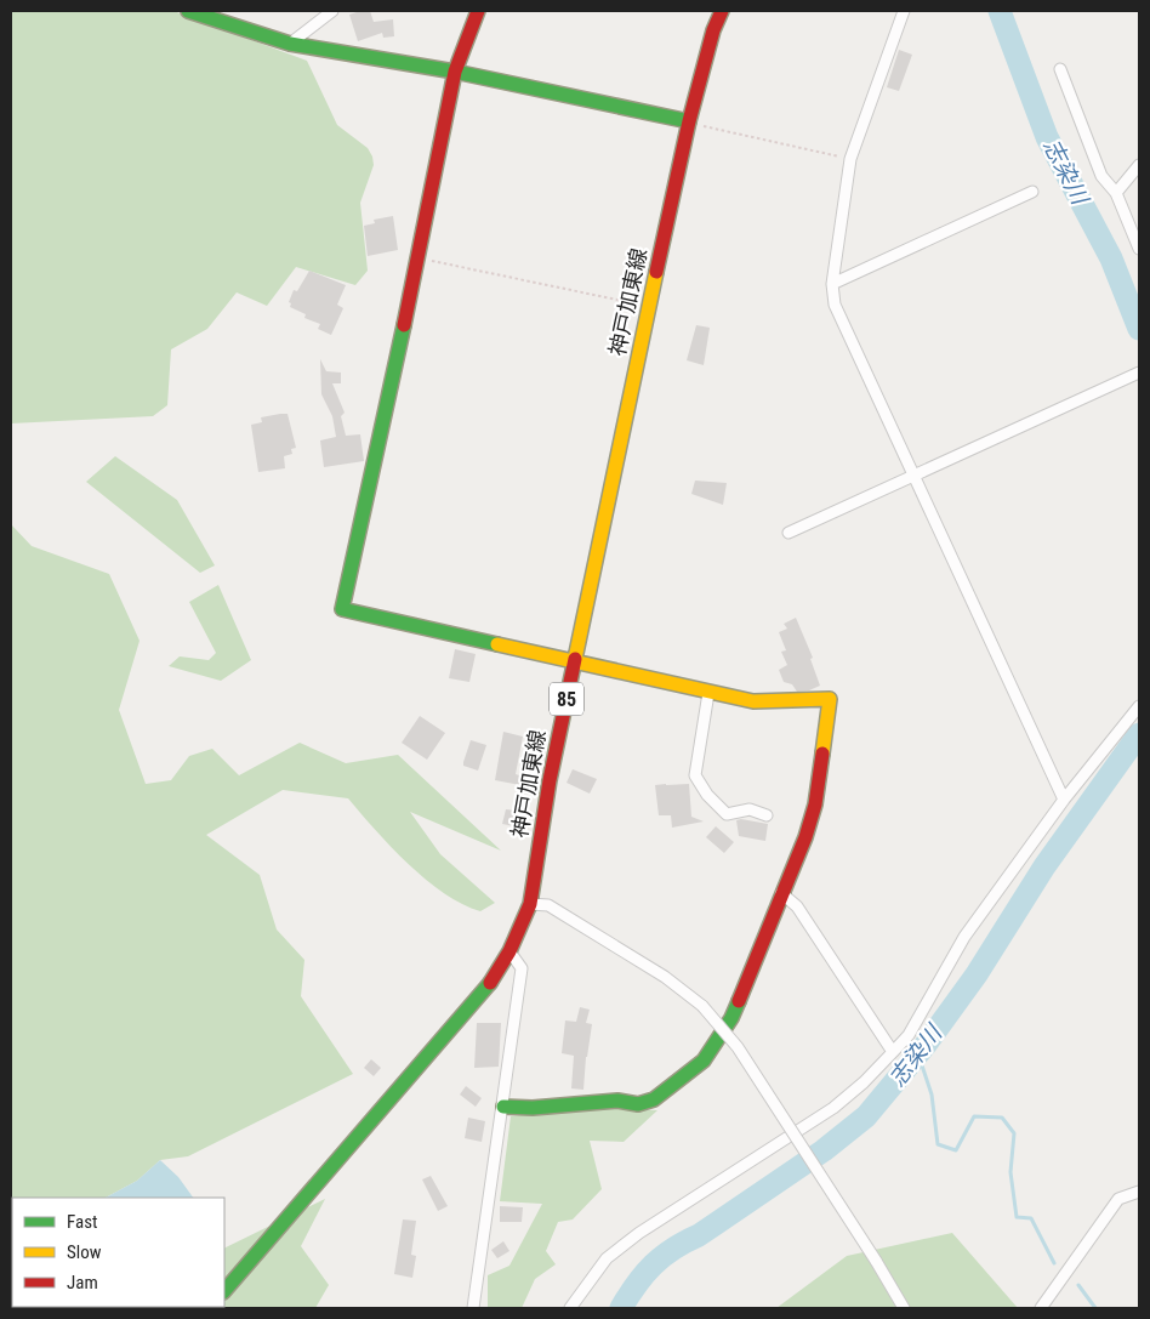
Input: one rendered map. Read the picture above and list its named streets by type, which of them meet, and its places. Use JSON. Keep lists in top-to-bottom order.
{
  "streets": {
    "street": ["神戸加東線", "85"]
  },
  "water": ["志染川"],
  "legend": ["Fast", "Slow", "Jam"]
}
